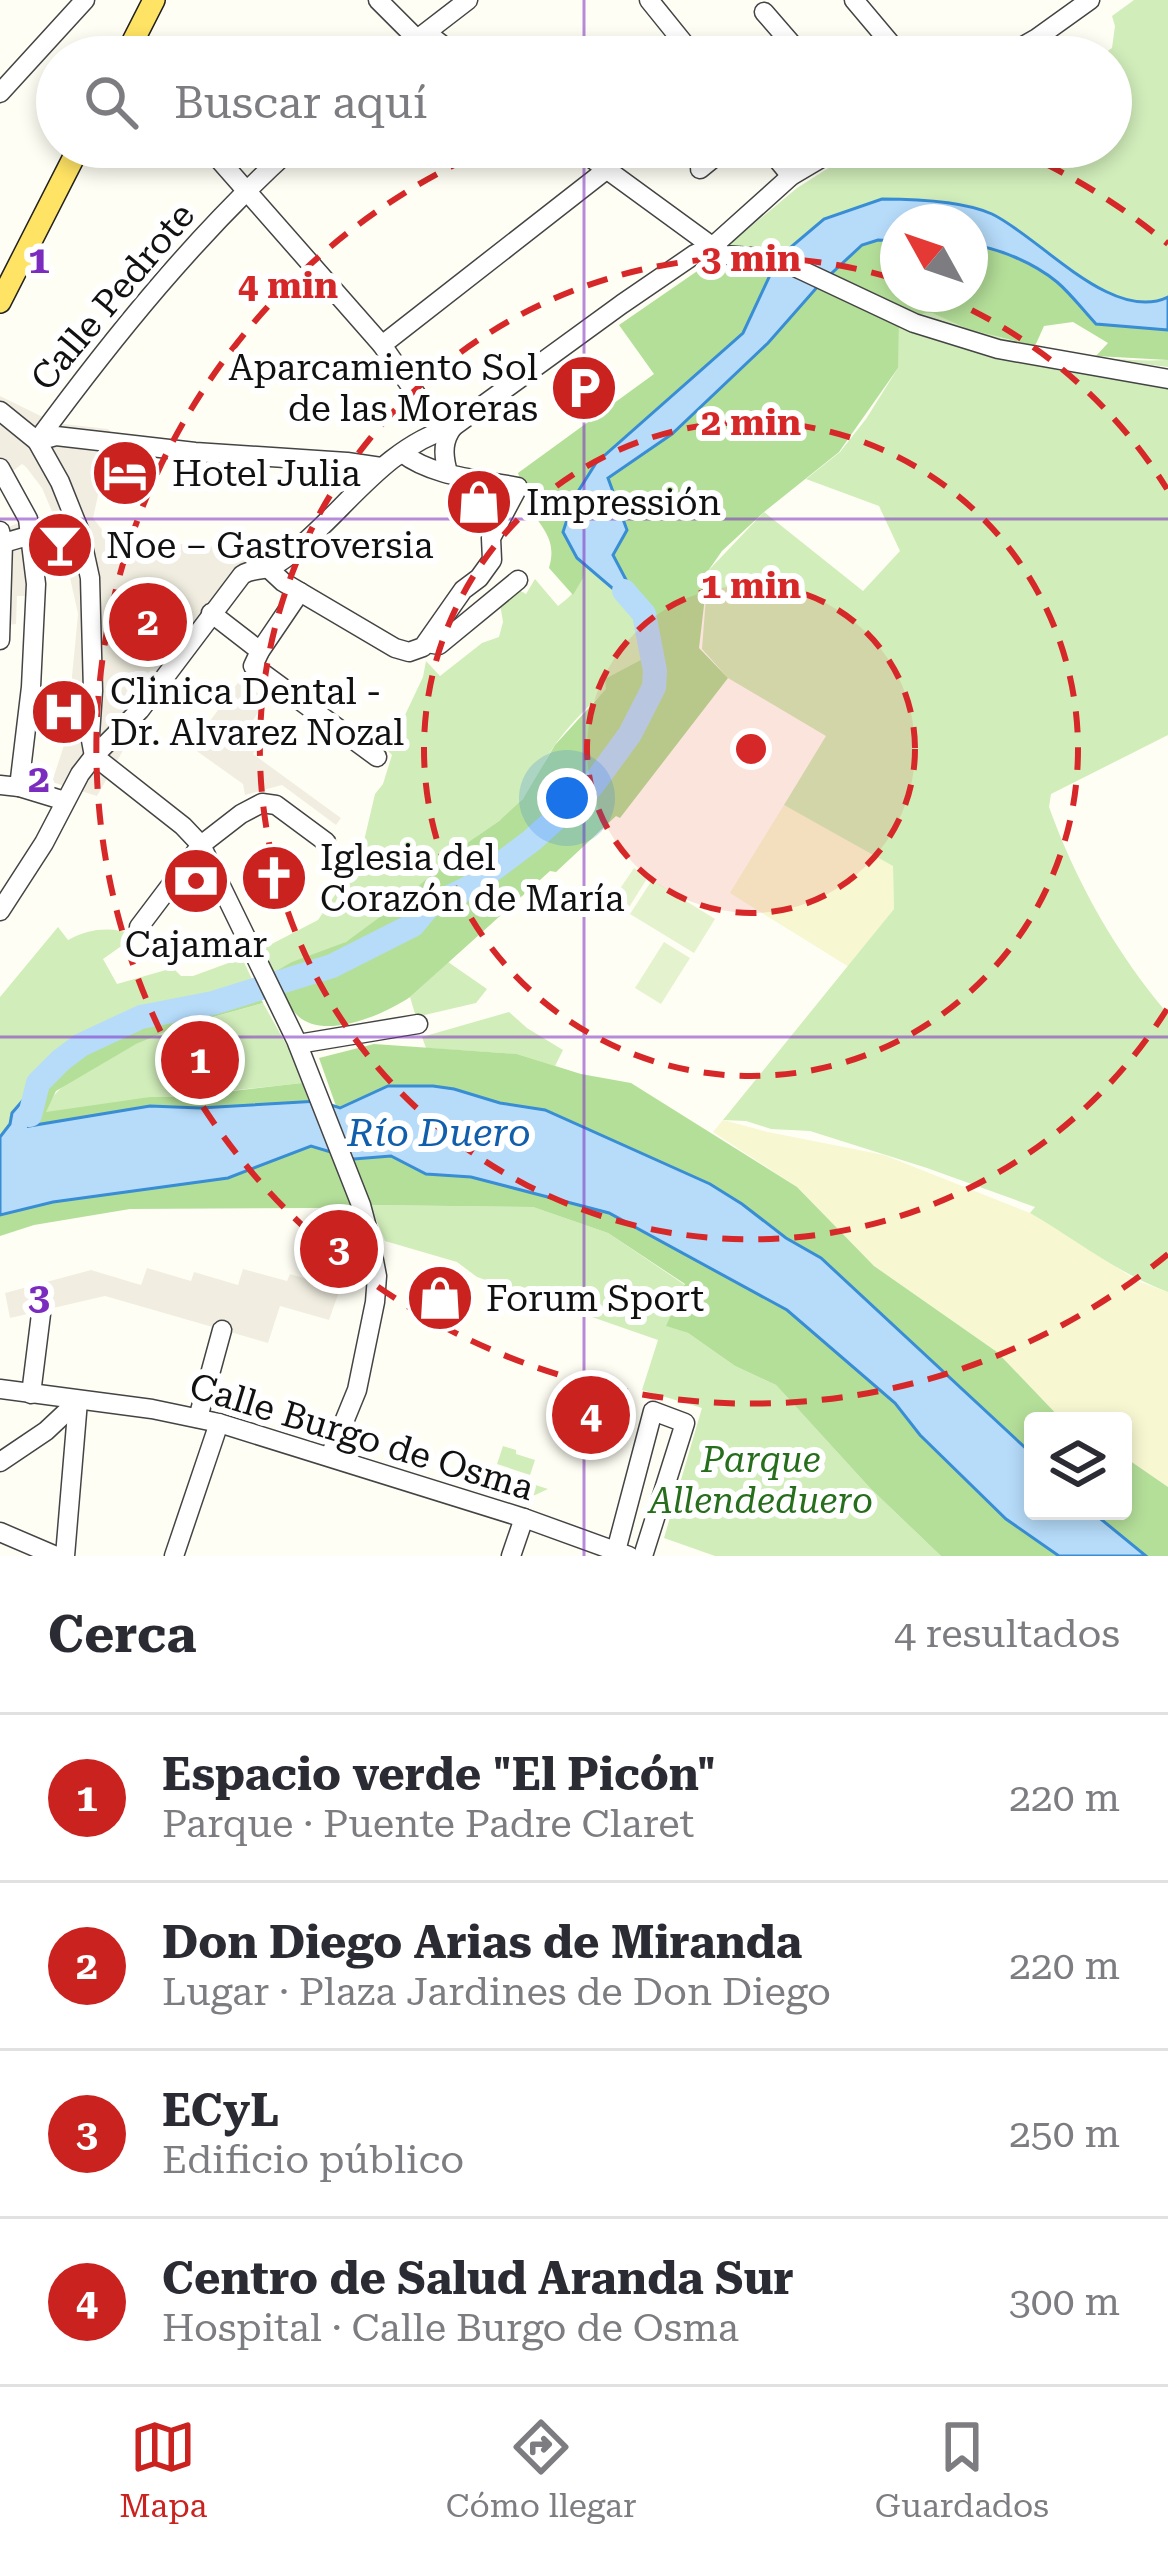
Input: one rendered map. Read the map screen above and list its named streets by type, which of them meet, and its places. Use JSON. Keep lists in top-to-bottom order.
{
  "streets": {
    "street": ["Calle Pedrote", "Calle Burgo de Osma"]
  },
  "water": ["Río Duero"],
  "parks": ["Parque Allendeduero"],
  "places": {
    "parking": ["Aparcamiento Sol de las Moreras"],
    "hotel": ["Hotel Julia"],
    "shop": ["Impressión", "Forum Sport"],
    "bar": ["Noe – Gastroversia"],
    "hospital": ["Clinica Dental - Dr. Alvarez Nozal"],
    "church": ["Iglesia del Corazón de María"],
    "bank": ["Cajamar"]
  },
  "north": "top left",
  "page": {
    "search": "Buscar aquí",
    "pins": [
      "2",
      "1",
      "3",
      "4"
    ],
    "heading": ["Cerca", "4 resultados"],
    "list": [
      {
        "mark": "1",
        "name": "Espacio verde \"El Picón\"",
        "note": "Parque · Puente Padre Claret",
        "value": "220 m"
      },
      {
        "mark": "2",
        "name": "Don Diego Arias de Miranda",
        "note": "Lugar · Plaza Jardines de Don Diego",
        "value": "220 m"
      },
      {
        "mark": "3",
        "name": "ECyL",
        "note": "Edificio público",
        "value": "250 m"
      },
      {
        "mark": "4",
        "name": "Centro de Salud Aranda Sur",
        "note": "Hospital · Calle Burgo de Osma",
        "value": "300 m"
      }
    ],
    "nav": ["Mapa", "Cómo llegar", "Guardados"]
  },
  "grid": {
    "rows": ["1", "2", "3"]
  },
  "rings": [
    "3 min",
    "4 min",
    "2 min",
    "1 min"
  ]
}
